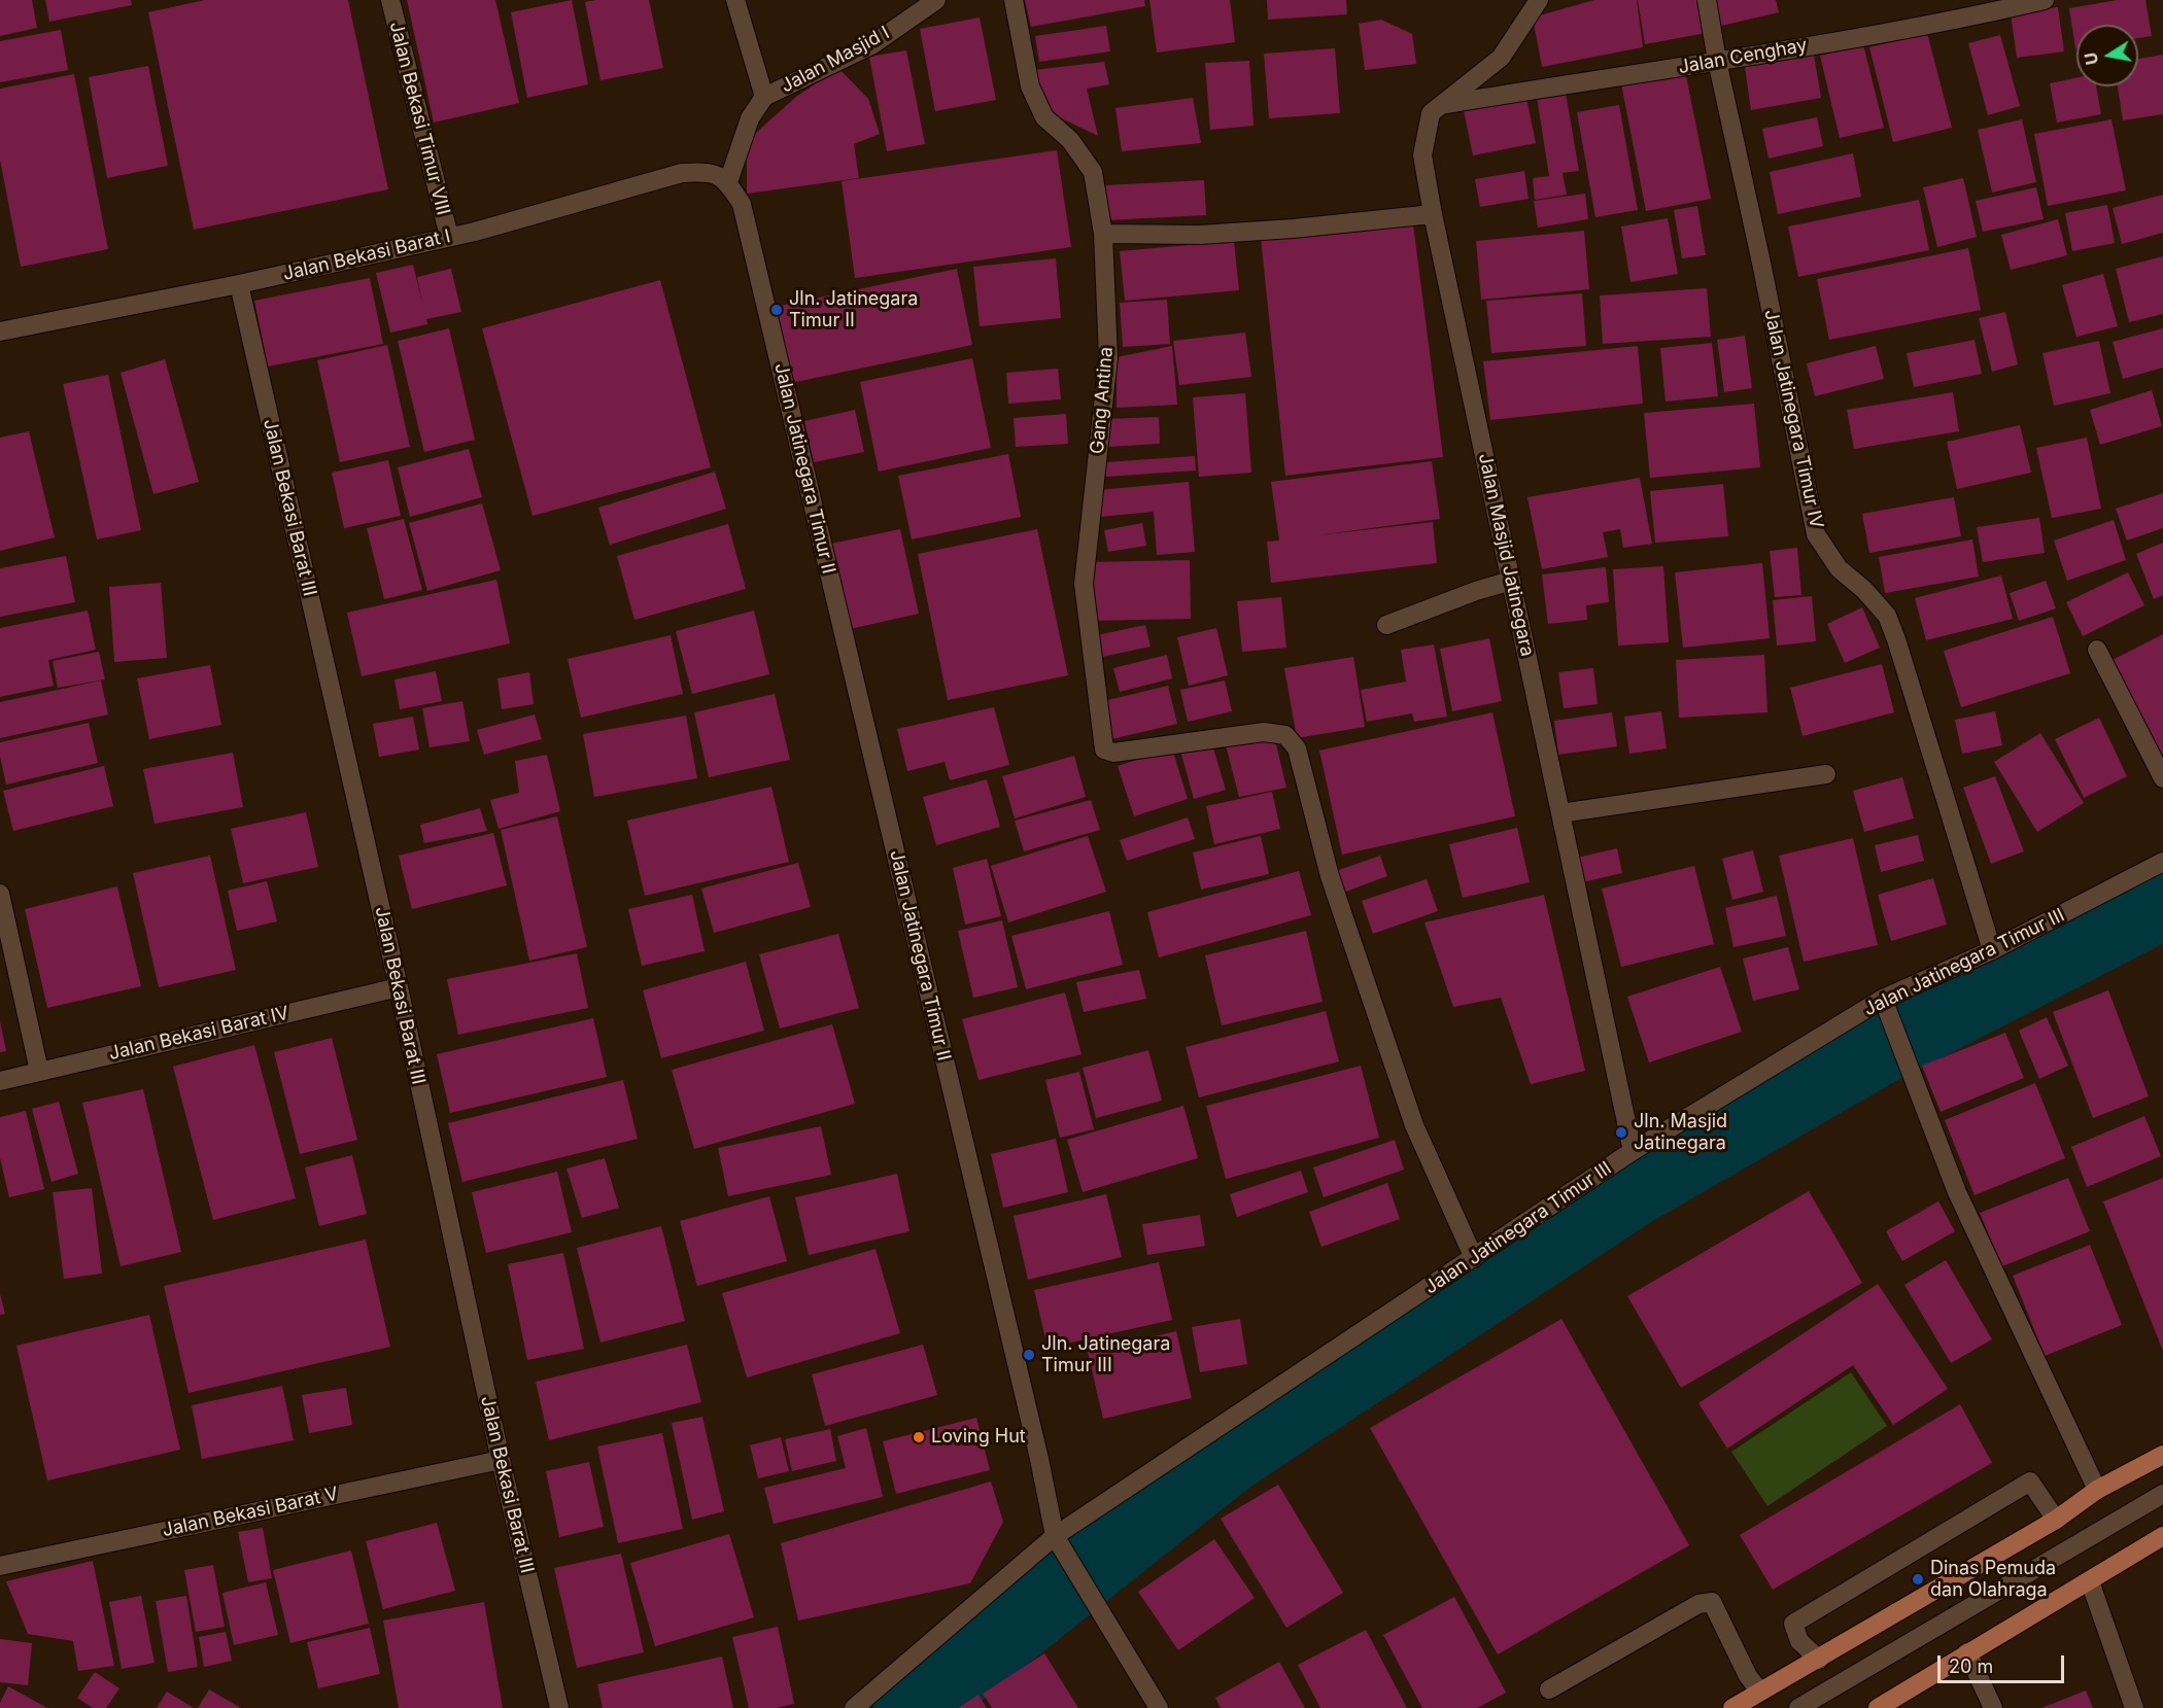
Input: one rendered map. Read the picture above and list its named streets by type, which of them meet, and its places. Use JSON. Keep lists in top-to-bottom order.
{
  "streets": {
    "street": [
      "Jalan Cenghay",
      "Jalan Masjid I",
      "Jalan Bekasi Timur VIII",
      "Jalan Bekasi Barat I",
      "Gang Antina",
      "Jalan Jatinegara Timur IV",
      "Jalan Jatinegara Timur II",
      "Jalan Bekasi Barat III",
      "Jalan Masjid Jatinegara",
      "Jalan Jatinegara Timur III",
      "Jalan Bekasi Barat IV",
      "Jalan Bekasi Barat V"
    ]
  },
  "crossings": [
    ["Jalan Cenghay", "Jalan Jatinegara Timur IV"],
    ["Jalan Cenghay", "Jalan Masjid Jatinegara"],
    ["Jalan Masjid I", "Jalan Bekasi Barat I"],
    ["Jalan Masjid I", "Jalan Jatinegara Timur II"],
    ["Jalan Bekasi Timur VIII", "Jalan Bekasi Barat I"],
    ["Jalan Bekasi Barat I", "Jalan Jatinegara Timur II"],
    ["Jalan Bekasi Barat I", "Jalan Bekasi Barat III"],
    ["Gang Antina", "Jalan Jatinegara Timur III"],
    ["Jalan Jatinegara Timur IV", "Jalan Jatinegara Timur III"],
    ["Jalan Jatinegara Timur II", "Jalan Jatinegara Timur III"],
    ["Jalan Bekasi Barat III", "Jalan Bekasi Barat IV"],
    ["Jalan Bekasi Barat III", "Jalan Bekasi Barat V"],
    ["Jalan Masjid Jatinegara", "Jalan Jatinegara Timur III"]
  ],
  "places": [
    "Jln. Jatinegara Timur II",
    "Jln. Masjid Jatinegara",
    "Jln. Jatinegara Timur III",
    "Loving Hut",
    "Dinas Pemuda dan Olahraga"
  ],
  "scale_bar": "20 m",
  "north": "left"
}
